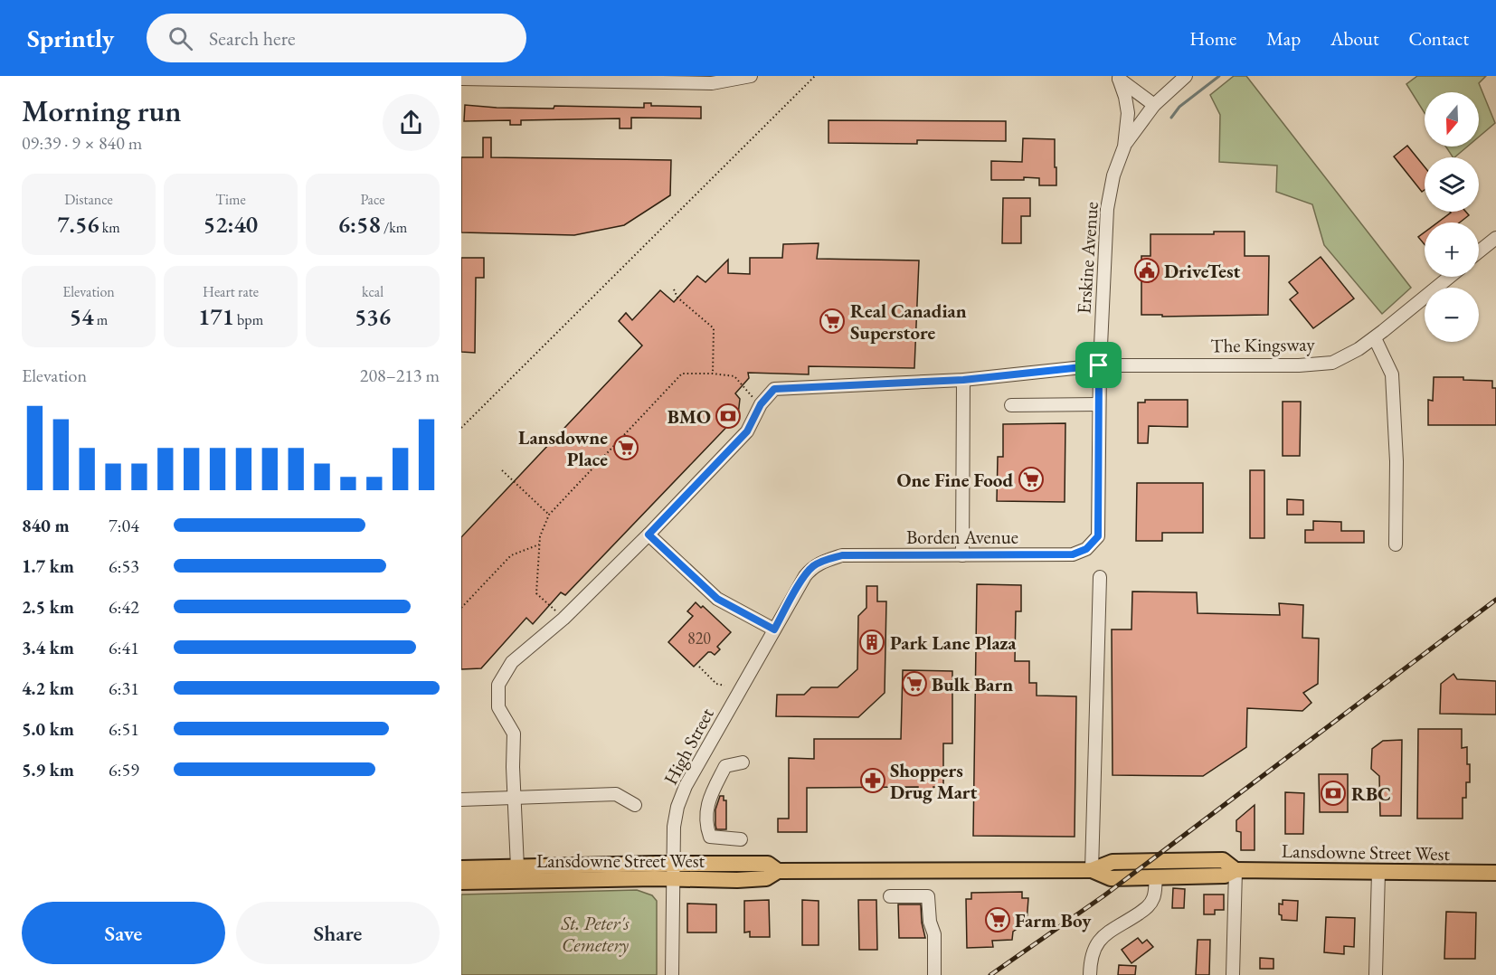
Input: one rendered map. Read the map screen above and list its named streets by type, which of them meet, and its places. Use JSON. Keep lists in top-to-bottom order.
{
  "streets": {
    "main road": ["Lansdowne Street West"],
    "street": [
      "Erskine Avenue",
      "The Kingsway",
      "Borden Avenue",
      "High Street"
    ]
  },
  "crossings": [
    ["Erskine Avenue", "The Kingsway"],
    ["Erskine Avenue", "Borden Avenue"],
    ["Borden Avenue", "High Street"],
    ["High Street", "Lansdowne Street West"]
  ],
  "parks": ["St. Peter's Cemetery"],
  "places": {
    "public building": ["DriveTest"],
    "supermarket": [
      "Real Canadian Superstore",
      "Lansdowne Place",
      "One Fine Food",
      "Bulk Barn",
      "Farm Boy"
    ],
    "bank": ["BMO", "RBC"],
    "building": ["Park Lane Plaza"],
    "pharmacy": ["Shoppers Drug Mart"]
  },
  "house_numbers": ["820"],
  "north": "bottom",
  "page": {
    "header": "Sprintly",
    "search": "Search here",
    "nav": [
      "Home",
      "Map",
      "About",
      "Contact"
    ],
    "heading": ["Morning run", "09:39 · 9 × 840 m"],
    "map_buttons": ["+", "−"],
    "stats": [
      ["Distance", "7.56 km"],
      ["Time", "52:40"],
      ["Pace", "6:58 /km"],
      ["Elevation", "54 m"],
      ["Heart rate", "171 bpm"],
      ["kcal", "536"]
    ],
    "chart": ["Elevation", "208–213 m"],
    "list": [
      {
        "name": "840 m",
        "note": "7:04"
      },
      {
        "name": "1.7 km",
        "note": "6:53"
      },
      {
        "name": "2.5 km",
        "note": "6:42"
      },
      {
        "name": "3.4 km",
        "note": "6:41"
      },
      {
        "name": "4.2 km",
        "note": "6:31"
      },
      {
        "name": "5.0 km",
        "note": "6:51"
      },
      {
        "name": "5.9 km",
        "note": "6:59"
      }
    ],
    "buttons": ["Save", "Share"]
  }
}
